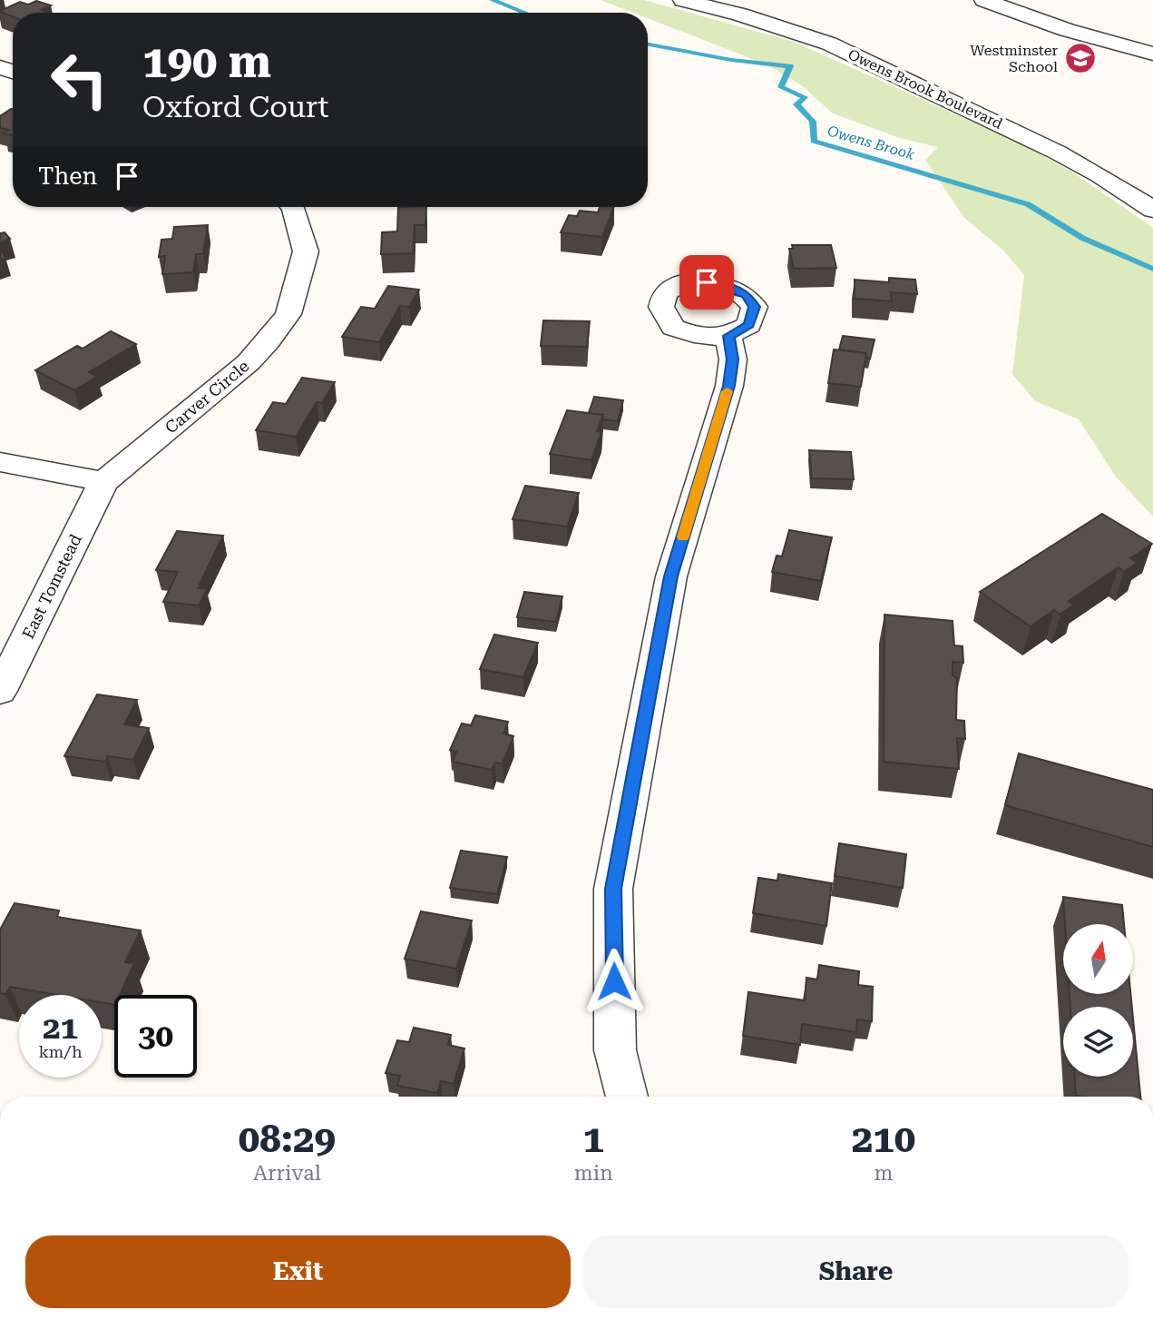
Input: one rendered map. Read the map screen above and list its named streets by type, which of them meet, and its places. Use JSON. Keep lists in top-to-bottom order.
{
  "streets": {
    "street": ["Owens Brook Boulevard", "Carver Circle", "East Tomstead"]
  },
  "crossings": [
    ["Carver Circle", "East Tomstead"]
  ],
  "water": ["Owens Brook"],
  "places": {
    "school or university": ["Westminster School"]
  },
  "north": "top",
  "page": {
    "turn": ["190 m", "Oxford Court"],
    "then": "Then",
    "speed": "21 km/h",
    "limit": "30",
    "eta": [
      "08:29",
      "Arrival",
      "1",
      "min",
      "210",
      "m"
    ],
    "buttons": ["Exit", "Share"]
  }
}
